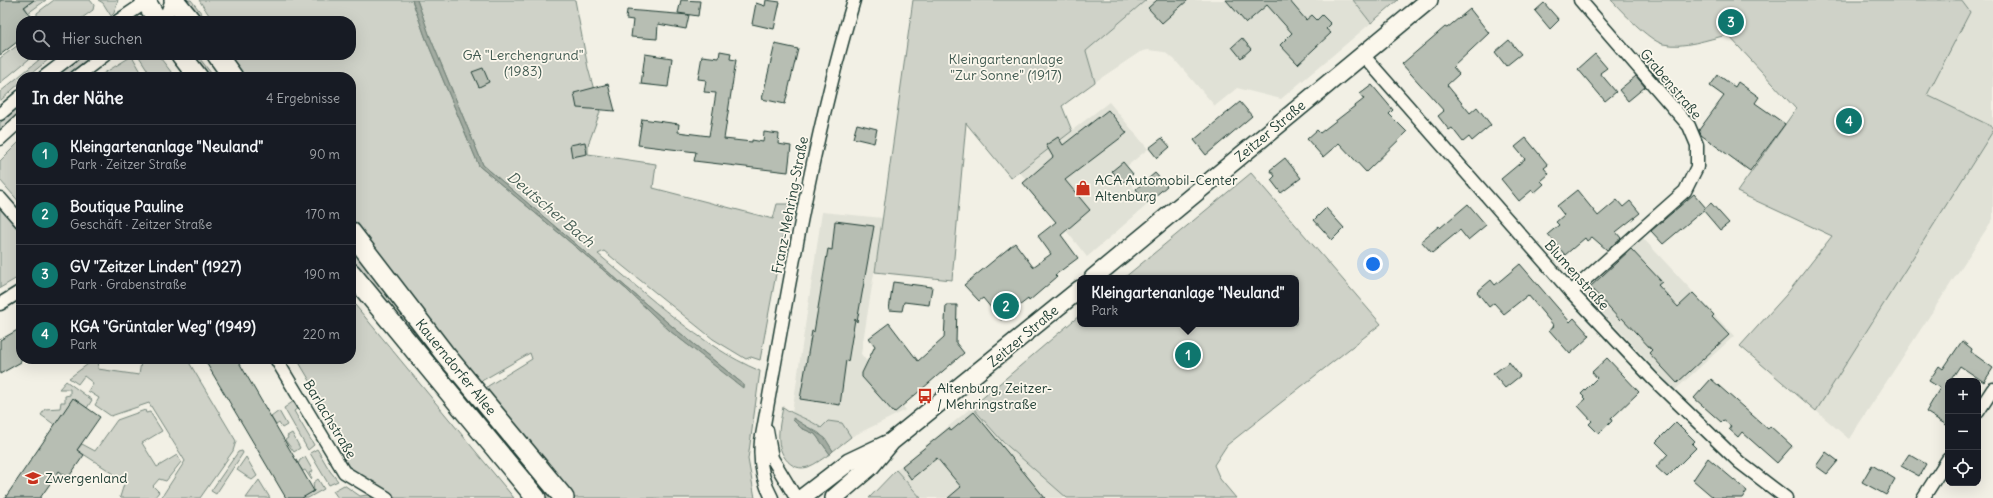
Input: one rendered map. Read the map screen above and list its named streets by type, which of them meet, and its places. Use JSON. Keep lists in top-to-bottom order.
{
  "streets": {
    "main road": ["Zeitzer Straße", "Kauerndorfer Allee"],
    "street": [
      "Grabenstraße",
      "Franz-Mehring-Straße",
      "Blumenstraße",
      "Barlachstraße"
    ]
  },
  "crossings": [
    ["Grabenstraße", "Blumenstraße"],
    ["Zeitzer Straße", "Blumenstraße"]
  ],
  "water": ["Deutscher Bach"],
  "parks": ["GA \"Lerchengrund\" (1983)", "Kleingartenanlage \"Zur Sonne\" (1917)"],
  "places": {
    "shop": ["ACA Automobil-Center Altenburg"],
    "bus stop": ["Altenburg, Zeitzer- / Mehringstraße"],
    "school or university": ["Zwergenland"]
  },
  "page": {
    "pins": [
      "3",
      "4",
      "2",
      "1"
    ],
    "search": "Hier suchen",
    "heading": ["In der Nähe", "4 Ergebnisse"],
    "list": [
      {
        "mark": "1",
        "name": "Kleingartenanlage \"Neuland\"",
        "note": "Park · Zeitzer Straße",
        "value": "90 m"
      },
      {
        "mark": "2",
        "name": "Boutique Pauline",
        "note": "Geschäft · Zeitzer Straße",
        "value": "170 m"
      },
      {
        "mark": "3",
        "name": "GV \"Zeitzer Linden\" (1927)",
        "note": "Park · Grabenstraße",
        "value": "190 m"
      },
      {
        "mark": "4",
        "name": "KGA \"Grüntaler Weg\" (1949)",
        "note": "Park",
        "value": "220 m"
      }
    ],
    "popup": ["Kleingartenanlage \"Neuland\"", "Park"],
    "map_buttons": ["+", "−"]
  }
}
